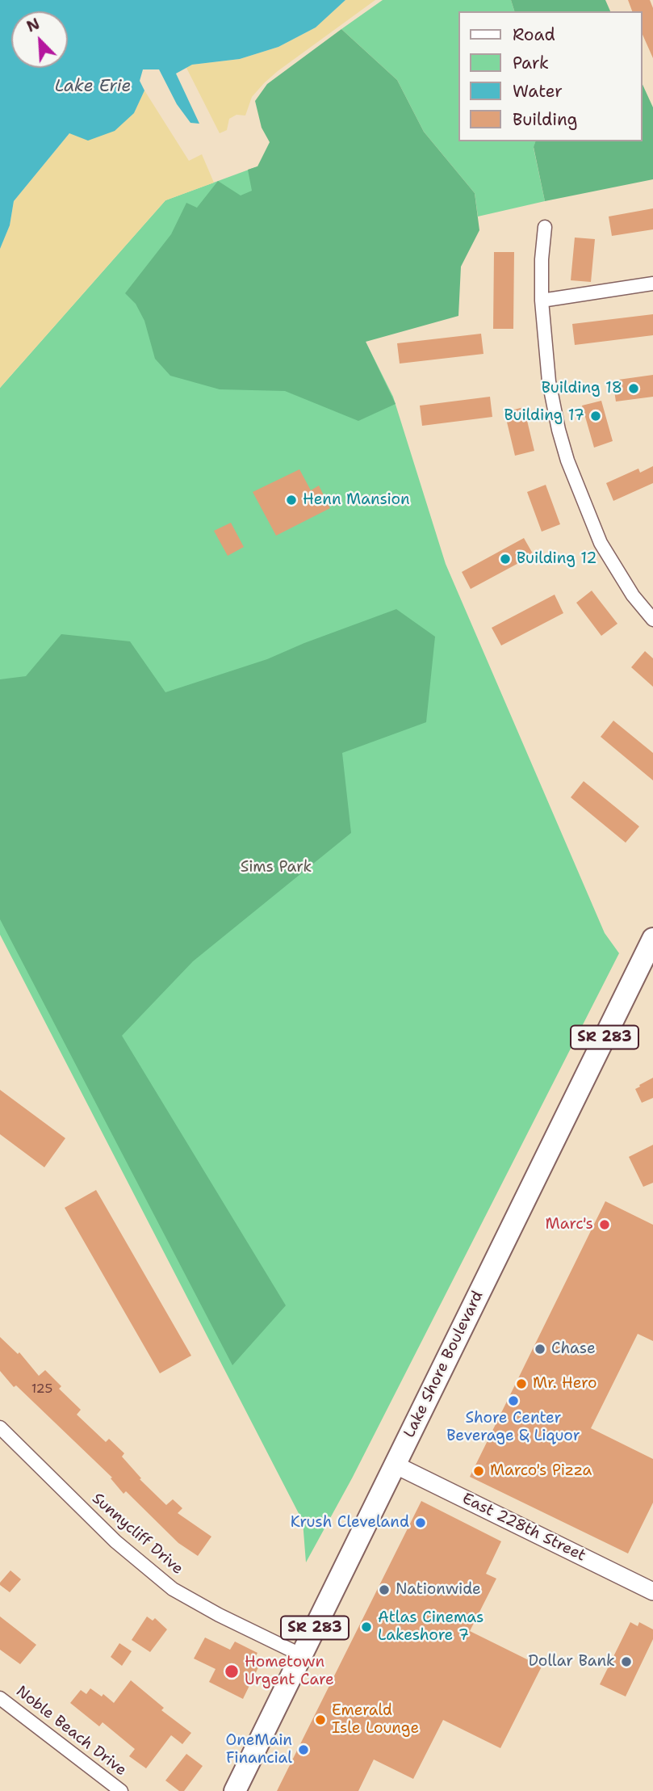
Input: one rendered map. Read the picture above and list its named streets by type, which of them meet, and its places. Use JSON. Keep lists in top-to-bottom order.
{
  "streets": {
    "main road": ["SR 283", "Lake Shore Boulevard"],
    "street": ["East 228th Street", "Sunnycliff Drive", "Noble Beach Drive"]
  },
  "crossings": [
    ["Lake Shore Boulevard", "East 228th Street"],
    ["Lake Shore Boulevard", "Sunnycliff Drive"]
  ],
  "water": ["Lake Erie"],
  "parks": ["Sims Park"],
  "places": [
    "Building 18",
    "Building 17",
    "Henn Mansion",
    "Building 12",
    "Marc's",
    "Chase",
    "Mr. Hero",
    "Shore Center Beverage & Liquor",
    "Marco's Pizza",
    "Krush Cleveland",
    "Nationwide",
    "Atlas Cinemas Lakeshore 7",
    "Dollar Bank",
    "Hometown Urgent Care",
    "Emerald Isle Lounge",
    "OneMain Financial"
  ],
  "house_numbers": ["125"],
  "legend": [
    "Road",
    "Park",
    "Water",
    "Building"
  ],
  "north": "top left"
}
